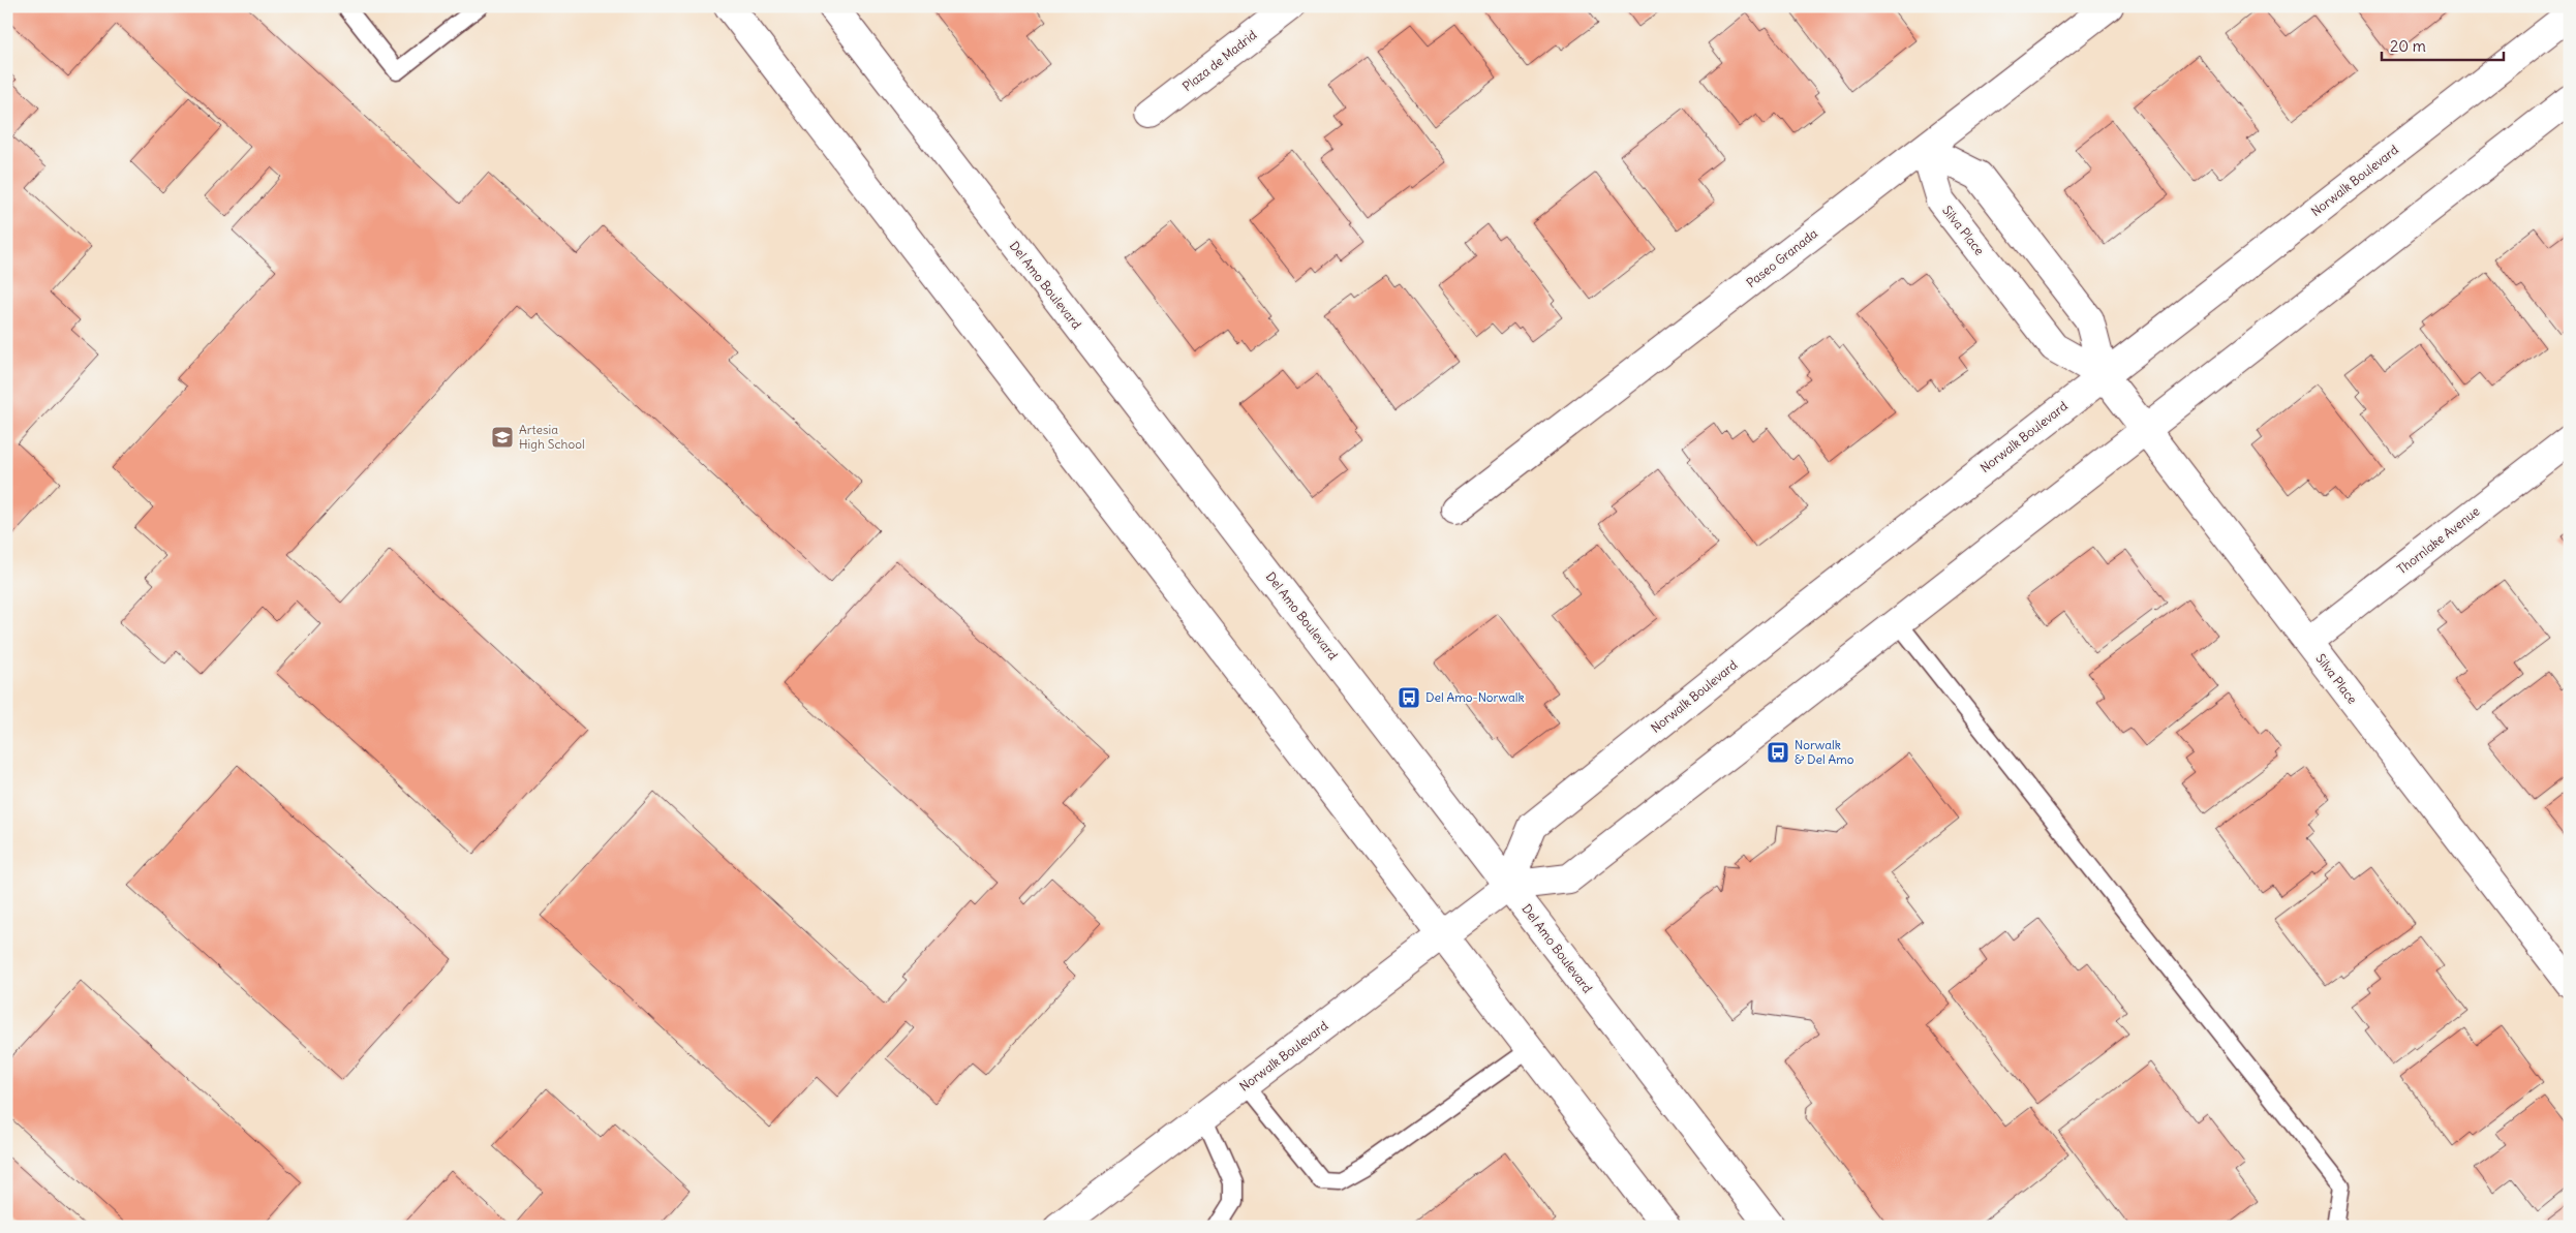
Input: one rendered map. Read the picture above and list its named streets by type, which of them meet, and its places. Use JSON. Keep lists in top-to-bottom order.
{
  "streets": {
    "main road": [
      "Plaza de Madrid",
      "Norwalk Boulevard",
      "Silva Place",
      "Paseo Granada",
      "Del Amo Boulevard",
      "Thornlake Avenue"
    ]
  },
  "crossings": [
    ["Norwalk Boulevard", "Silva Place"],
    ["Norwalk Boulevard", "Del Amo Boulevard"],
    ["Silva Place", "Paseo Granada"],
    ["Silva Place", "Thornlake Avenue"]
  ],
  "places": {
    "school or university": ["Artesia High School"],
    "bus stop": ["Del Amo-Norwalk", "Norwalk & Del Amo"]
  },
  "scale_bar": "20 m"
}
